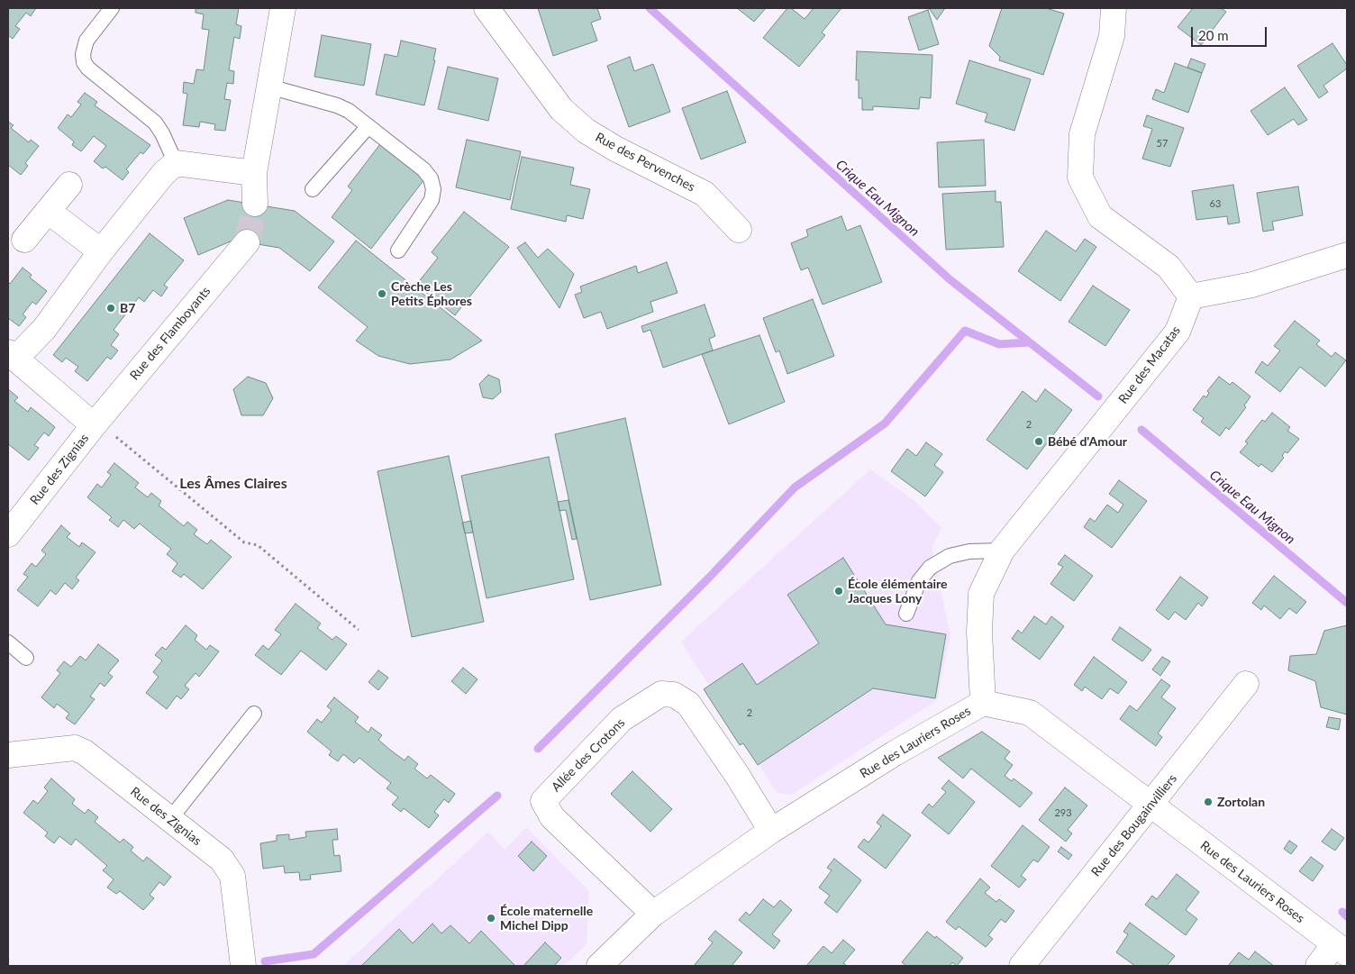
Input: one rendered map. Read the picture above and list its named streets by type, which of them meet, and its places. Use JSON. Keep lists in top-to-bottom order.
{
  "streets": {
    "street": [
      "Rue des Pervenches",
      "Rue des Flamboyants",
      "Rue des Macatas",
      "Rue des Zignias",
      "Rue des Lauriers Roses",
      "Allée des Crotons",
      "Rue des Bougainvilliers"
    ]
  },
  "crossings": [
    ["Rue des Flamboyants", "Rue des Zignias"],
    ["Rue des Macatas", "Rue des Lauriers Roses"],
    ["Rue des Lauriers Roses", "Allée des Crotons"],
    ["Rue des Lauriers Roses", "Rue des Bougainvilliers"]
  ],
  "districts": ["Les Âmes Claires"],
  "water": ["Crique Eau Mignon"],
  "places": [
    "Crèche Les Petits Éphores",
    "B7",
    "Bébé d'Amour",
    "École élémentaire Jacques Lony",
    "Zortolan",
    "École maternelle Michel Dipp"
  ],
  "house_numbers": [
    "57",
    "63",
    "2",
    "2",
    "293"
  ],
  "scale_bar": "20 m"
}
